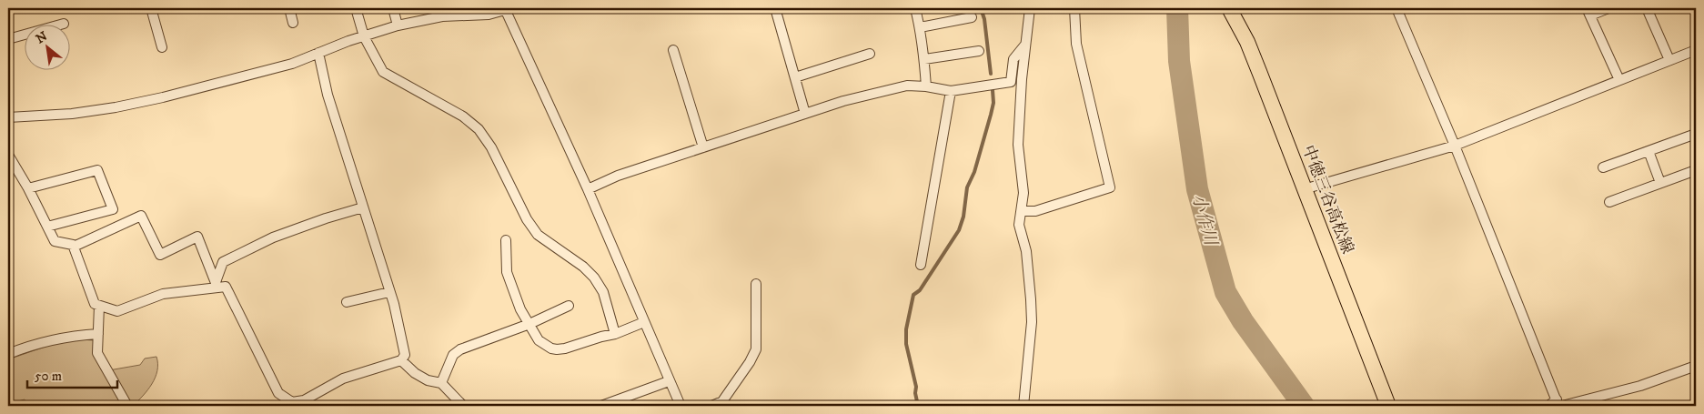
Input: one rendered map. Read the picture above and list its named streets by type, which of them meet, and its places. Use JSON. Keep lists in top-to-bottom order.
{
  "streets": {
    "main road": ["中徳三谷高松線"]
  },
  "water": ["小作川"],
  "scale_bar": "50 m",
  "north": "top left"
}
